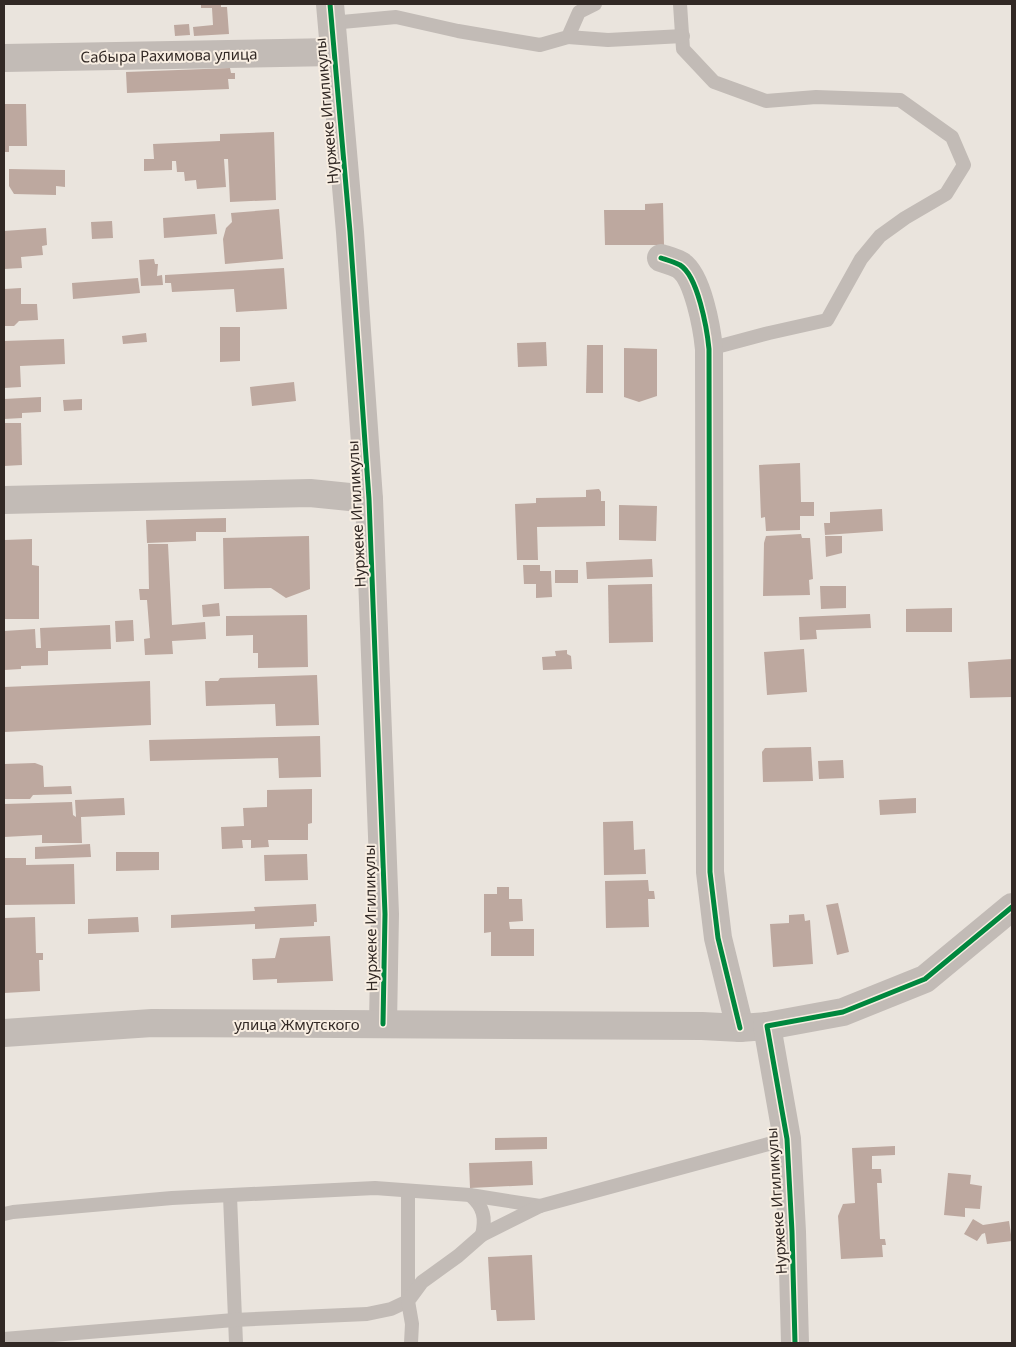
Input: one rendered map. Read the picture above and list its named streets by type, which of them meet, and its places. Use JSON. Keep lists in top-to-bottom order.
{
  "streets": {
    "street": ["Сабыра Рахимова улица", "Нуржеке Игиликулы", "улица Жмутского"]
  },
  "crossings": [
    ["Сабыра Рахимова улица", "Нуржеке Игиликулы"],
    ["Нуржеке Игиликулы", "улица Жмутского"]
  ]
}
